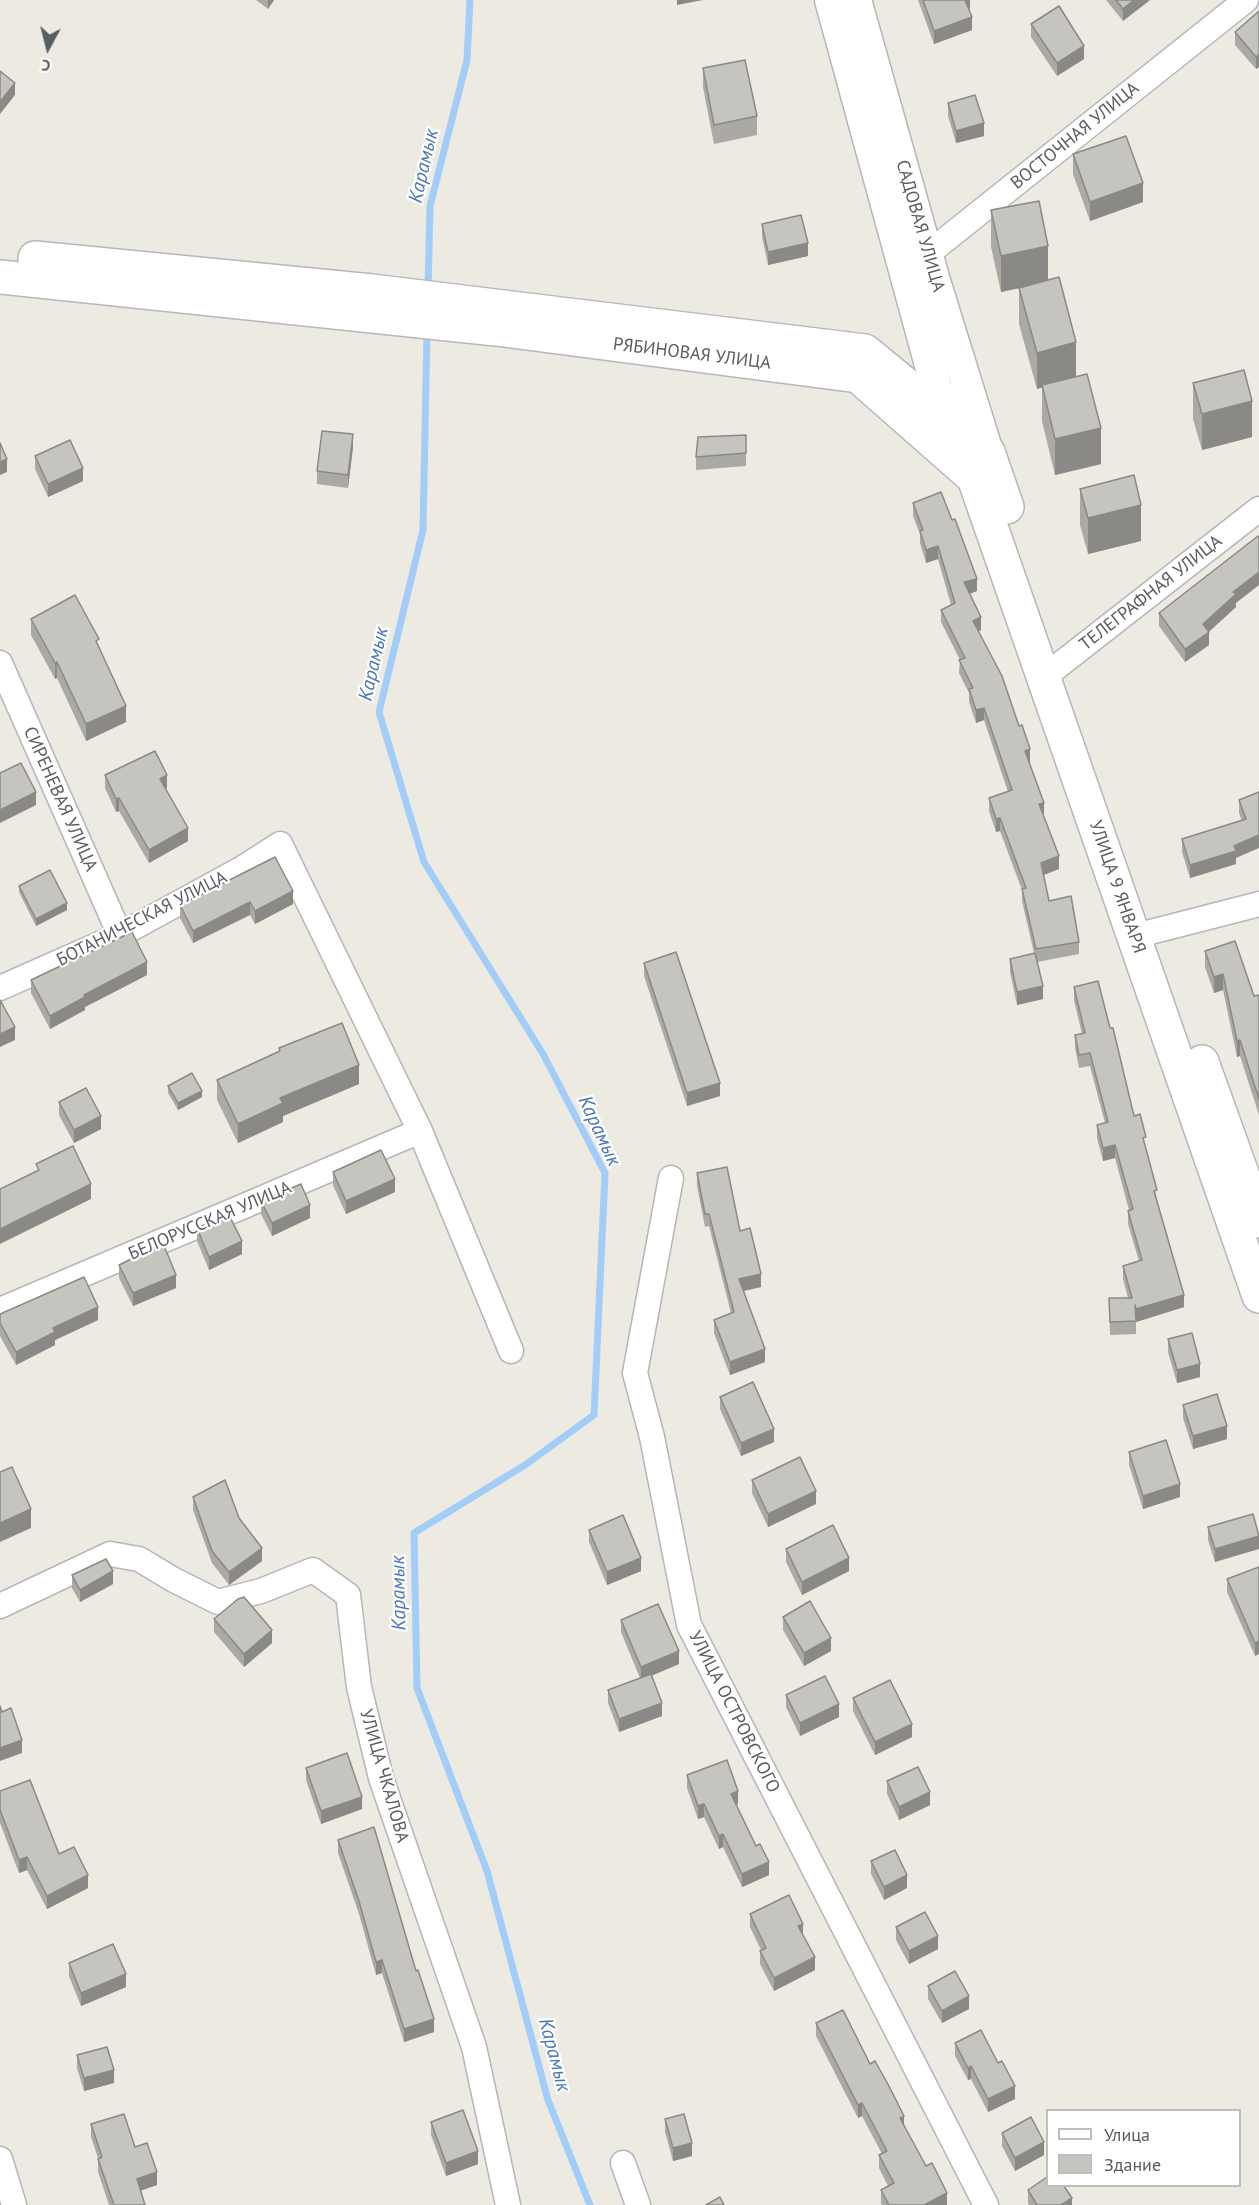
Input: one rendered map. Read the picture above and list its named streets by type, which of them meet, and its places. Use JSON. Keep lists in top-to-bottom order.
{
  "streets": {
    "main road": ["РЯБИНОВАЯ УЛИЦА", "УЛИЦА 9 ЯНВАРЯ"],
    "street": [
      "ВОСТОЧНАЯ УЛИЦА",
      "САДОВАЯ УЛИЦА",
      "ТЕЛЕГРАФНАЯ УЛИЦА",
      "СИРЕНЕВАЯ УЛИЦА",
      "БОТАНИЧЕСКАЯ УЛИЦА",
      "БЕЛОРУССКАЯ УЛИЦА",
      "УЛИЦА ОСТРОВСКОГО",
      "УЛИЦА ЧКАЛОВА"
    ]
  },
  "crossings": [
    ["ВОСТОЧНАЯ УЛИЦА", "САДОВАЯ УЛИЦА"],
    ["САДОВАЯ УЛИЦА", "РЯБИНОВАЯ УЛИЦА"],
    ["САДОВАЯ УЛИЦА", "УЛИЦА 9 ЯНВАРЯ"],
    ["РЯБИНОВАЯ УЛИЦА", "УЛИЦА 9 ЯНВАРЯ"],
    ["ТЕЛЕГРАФНАЯ УЛИЦА", "УЛИЦА 9 ЯНВАРЯ"],
    ["СИРЕНЕВАЯ УЛИЦА", "БОТАНИЧЕСКАЯ УЛИЦА"],
    ["БОТАНИЧЕСКАЯ УЛИЦА", "БЕЛОРУССКАЯ УЛИЦА"]
  ],
  "water": ["Карамык"],
  "legend": ["Улица", "Здание"],
  "north": "bottom"
}
